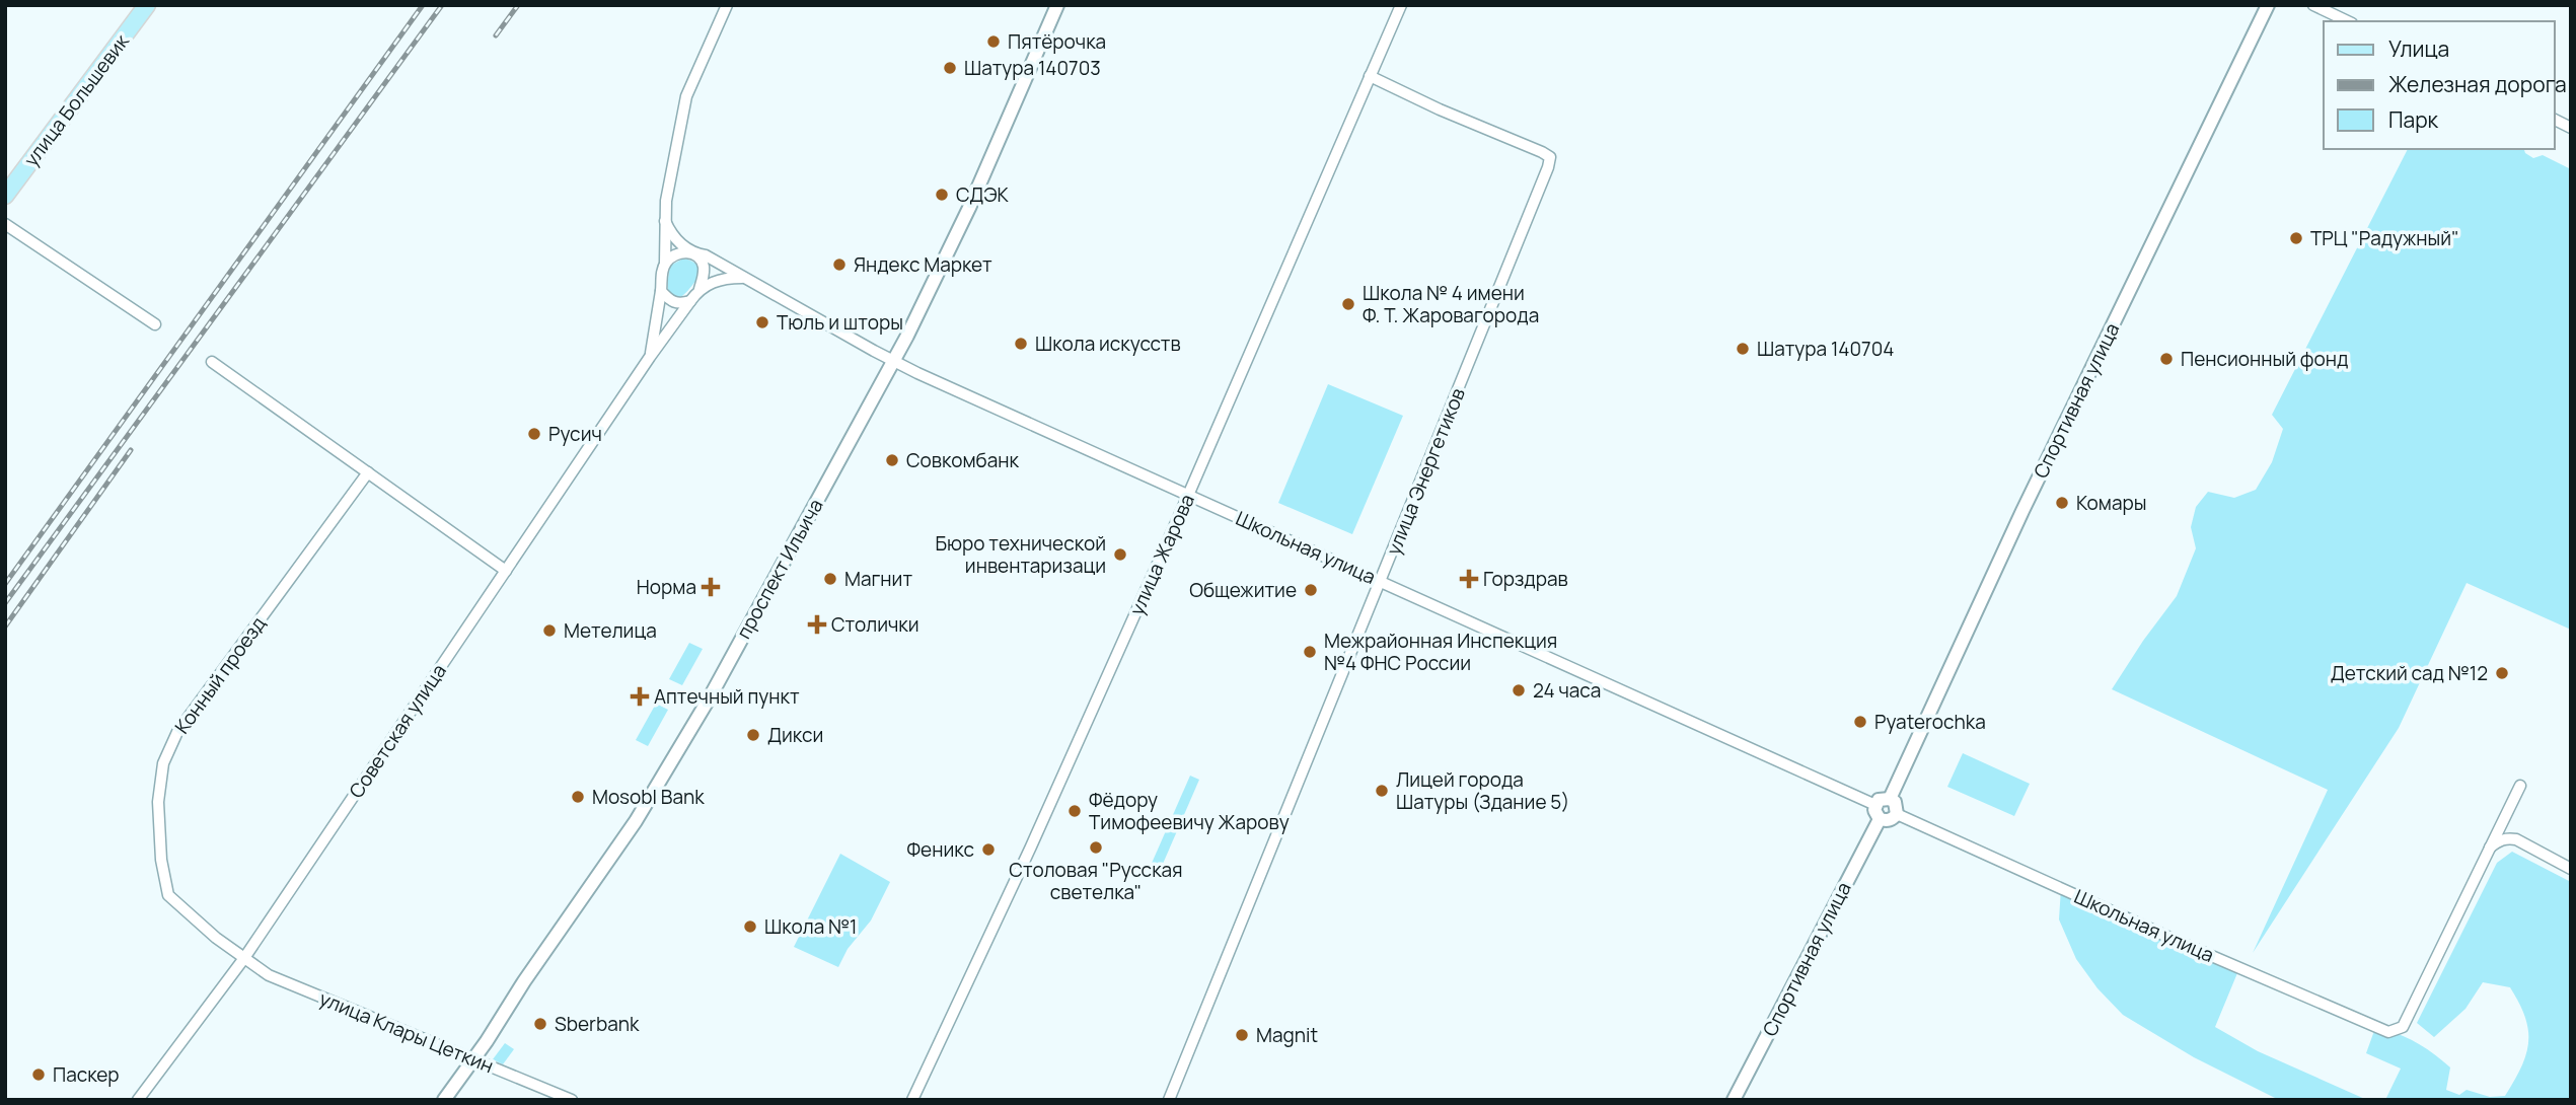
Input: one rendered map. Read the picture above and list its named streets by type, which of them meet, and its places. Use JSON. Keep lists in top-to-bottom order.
{
  "streets": {
    "main road": ["улица Большевик"],
    "street": [
      "Спортивная улица",
      "улица Энергетиков",
      "Школьная улица",
      "улица Жарова",
      "проспект Ильича",
      "Конный проезд",
      "Советская улица",
      "улица Клары Цеткин"
    ]
  },
  "crossings": [
    ["Спортивная улица", "Школьная улица"],
    ["улица Энергетиков", "Школьная улица"],
    ["улица Энергетиков", "улица Жарова"],
    ["Школьная улица", "улица Жарова"],
    ["Школьная улица", "проспект Ильича"],
    ["Школьная улица", "Советская улица"],
    ["проспект Ильича", "улица Клары Цеткин"],
    ["Конный проезд", "Советская улица"],
    ["Конный проезд", "улица Клары Цеткин"],
    ["Советская улица", "улица Клары Цеткин"]
  ],
  "places": {
    "other": [
      "Пятёрочка",
      "Шатура 140703",
      "СДЭК",
      "ТРЦ \"Радужный\"",
      "Яндекс Маркет",
      "Школа № 4 имени Ф. Т. Жаровагорода",
      "Тюль и шторы",
      "Школа искусств",
      "Шатура 140704",
      "Пенсионный фонд",
      "Русич",
      "Совкомбанк",
      "Комары",
      "Бюро технической инвентаризаци",
      "Магнит",
      "Общежитие",
      "Метелица",
      "Межрайонная Инспекция №4 ФНС России",
      "Детский сад №12",
      "24 часа",
      "Pyaterochka",
      "Дикси",
      "Лицей города Шатуры (Здание 5)",
      "Mosobl Bank",
      "Фёдору Тимофеевичу Жарову",
      "Столовая \"Русская светелка\"",
      "Феникс",
      "Школа №1",
      "Sberbank",
      "Magnit",
      "Паскер"
    ],
    "health": [
      "Горздрав",
      "Норма",
      "Столички",
      "Аптечный пункт"
    ]
  },
  "legend": ["Улица", "Железная дорога", "Парк"]
}
